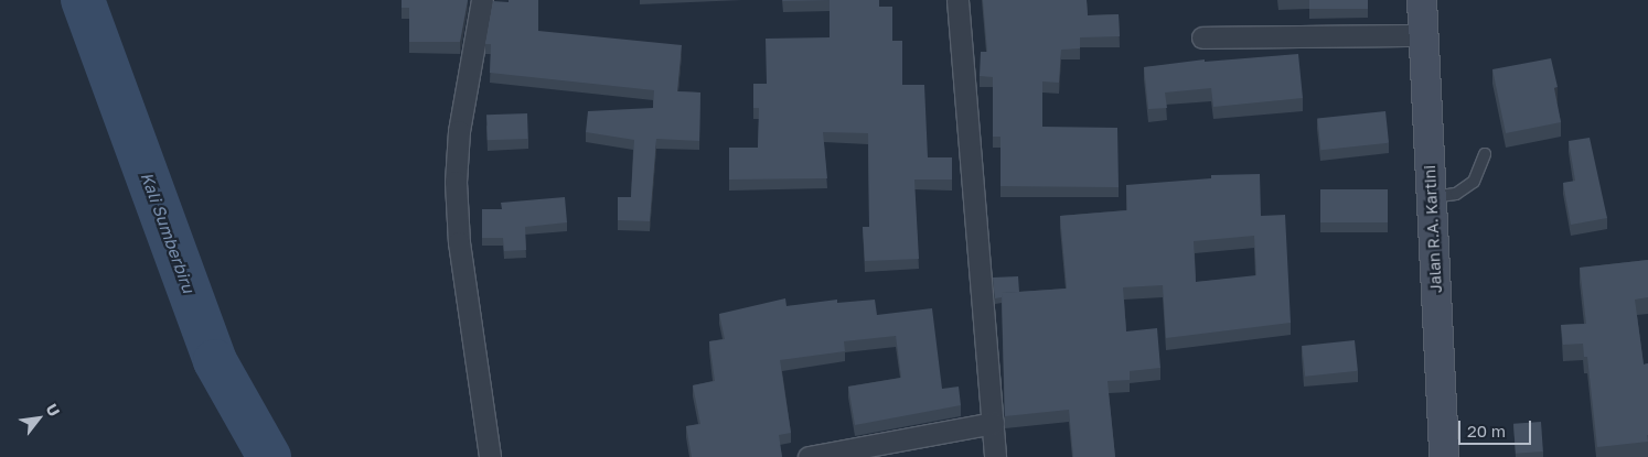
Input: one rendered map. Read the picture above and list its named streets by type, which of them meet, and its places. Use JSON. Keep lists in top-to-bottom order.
{
  "streets": {
    "main road": ["Jalan R.A. Kartini"]
  },
  "water": ["Kali Sumberbiru"],
  "scale_bar": "20 m",
  "north": "top right"
}
